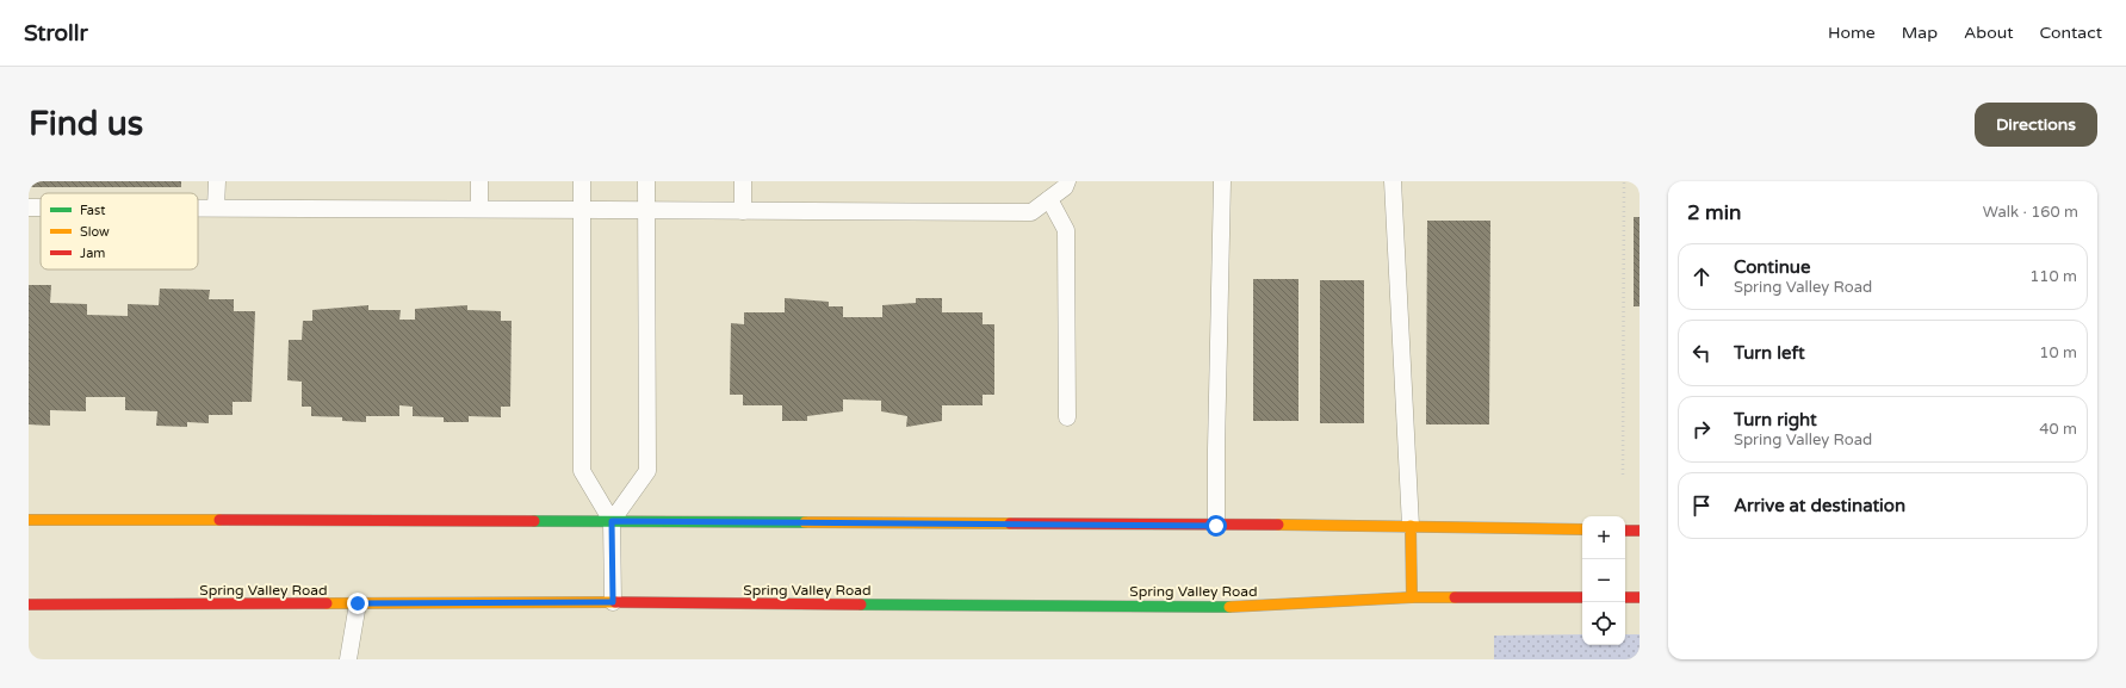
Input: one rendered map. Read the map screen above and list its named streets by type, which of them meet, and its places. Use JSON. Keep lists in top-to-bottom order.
{
  "streets": {
    "main road": ["Spring Valley Road"]
  },
  "legend": ["Fast", "Slow", "Jam"],
  "page": {
    "header": "Strollr",
    "nav": [
      "Home",
      "Map",
      "About",
      "Contact"
    ],
    "buttons": "Directions",
    "title": "Find us",
    "heading": ["2 min", "Walk · 160 m"],
    "list": [
      ["Continue", "Spring Valley Road", "110 m"],
      ["Turn left", "10 m"],
      ["Turn right", "Spring Valley Road", "40 m"],
      "Arrive at destination"
    ],
    "map_buttons": ["+", "−"]
  }
}
